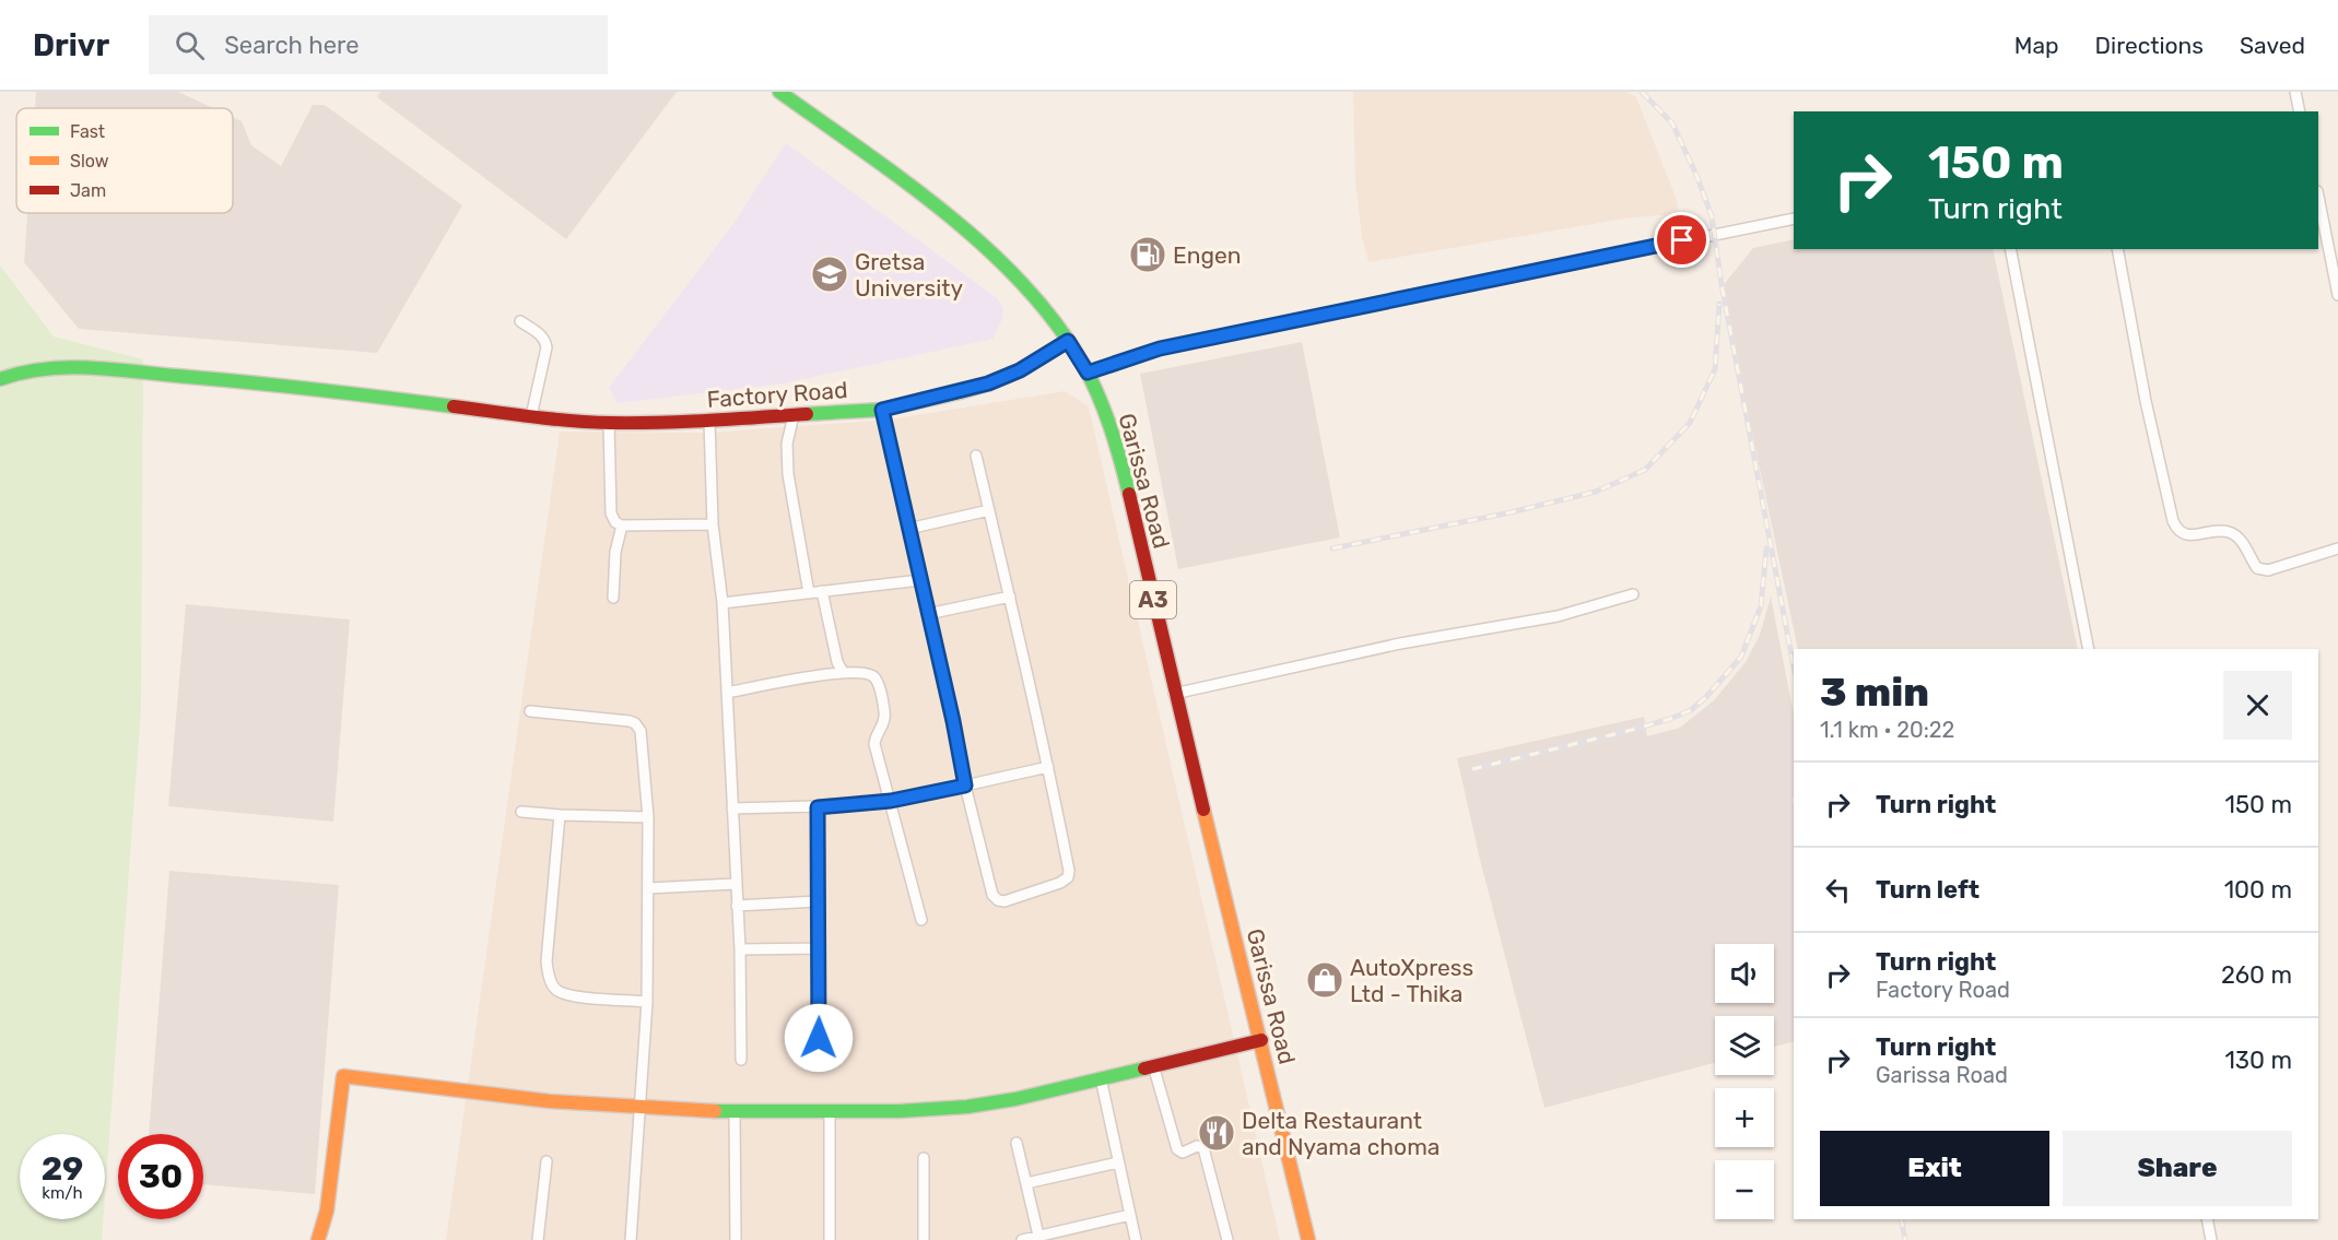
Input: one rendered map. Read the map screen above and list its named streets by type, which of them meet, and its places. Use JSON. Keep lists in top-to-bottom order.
{
  "streets": {
    "main road": ["Factory Road", "Garissa Road", "A3"]
  },
  "crossings": [
    ["Factory Road", "Garissa Road"]
  ],
  "places": {
    "fuel station": ["Engen"],
    "school or university": ["Gretsa University"],
    "shop": ["AutoXpress Ltd - Thika"],
    "restaurant": ["Delta Restaurant and Nyama choma"]
  },
  "legend": ["Fast", "Slow", "Jam"],
  "page": {
    "header": "Drivr",
    "search": "Search here",
    "nav": ["Map", "Directions", "Saved"],
    "turn": ["150 m", "Turn right"],
    "heading": ["3 min", "1.1 km · 20:22"],
    "list": [
      {
        "name": "Turn right",
        "value": "150 m"
      },
      {
        "name": "Turn left",
        "value": "100 m"
      },
      {
        "name": "Turn right",
        "note": "Factory Road",
        "value": "260 m"
      },
      {
        "name": "Turn right",
        "note": "Garissa Road",
        "value": "130 m"
      }
    ],
    "map_buttons": ["+", "−"],
    "buttons": ["Exit", "Share"],
    "speed": "29 km/h",
    "limit": "30"
  }
}
